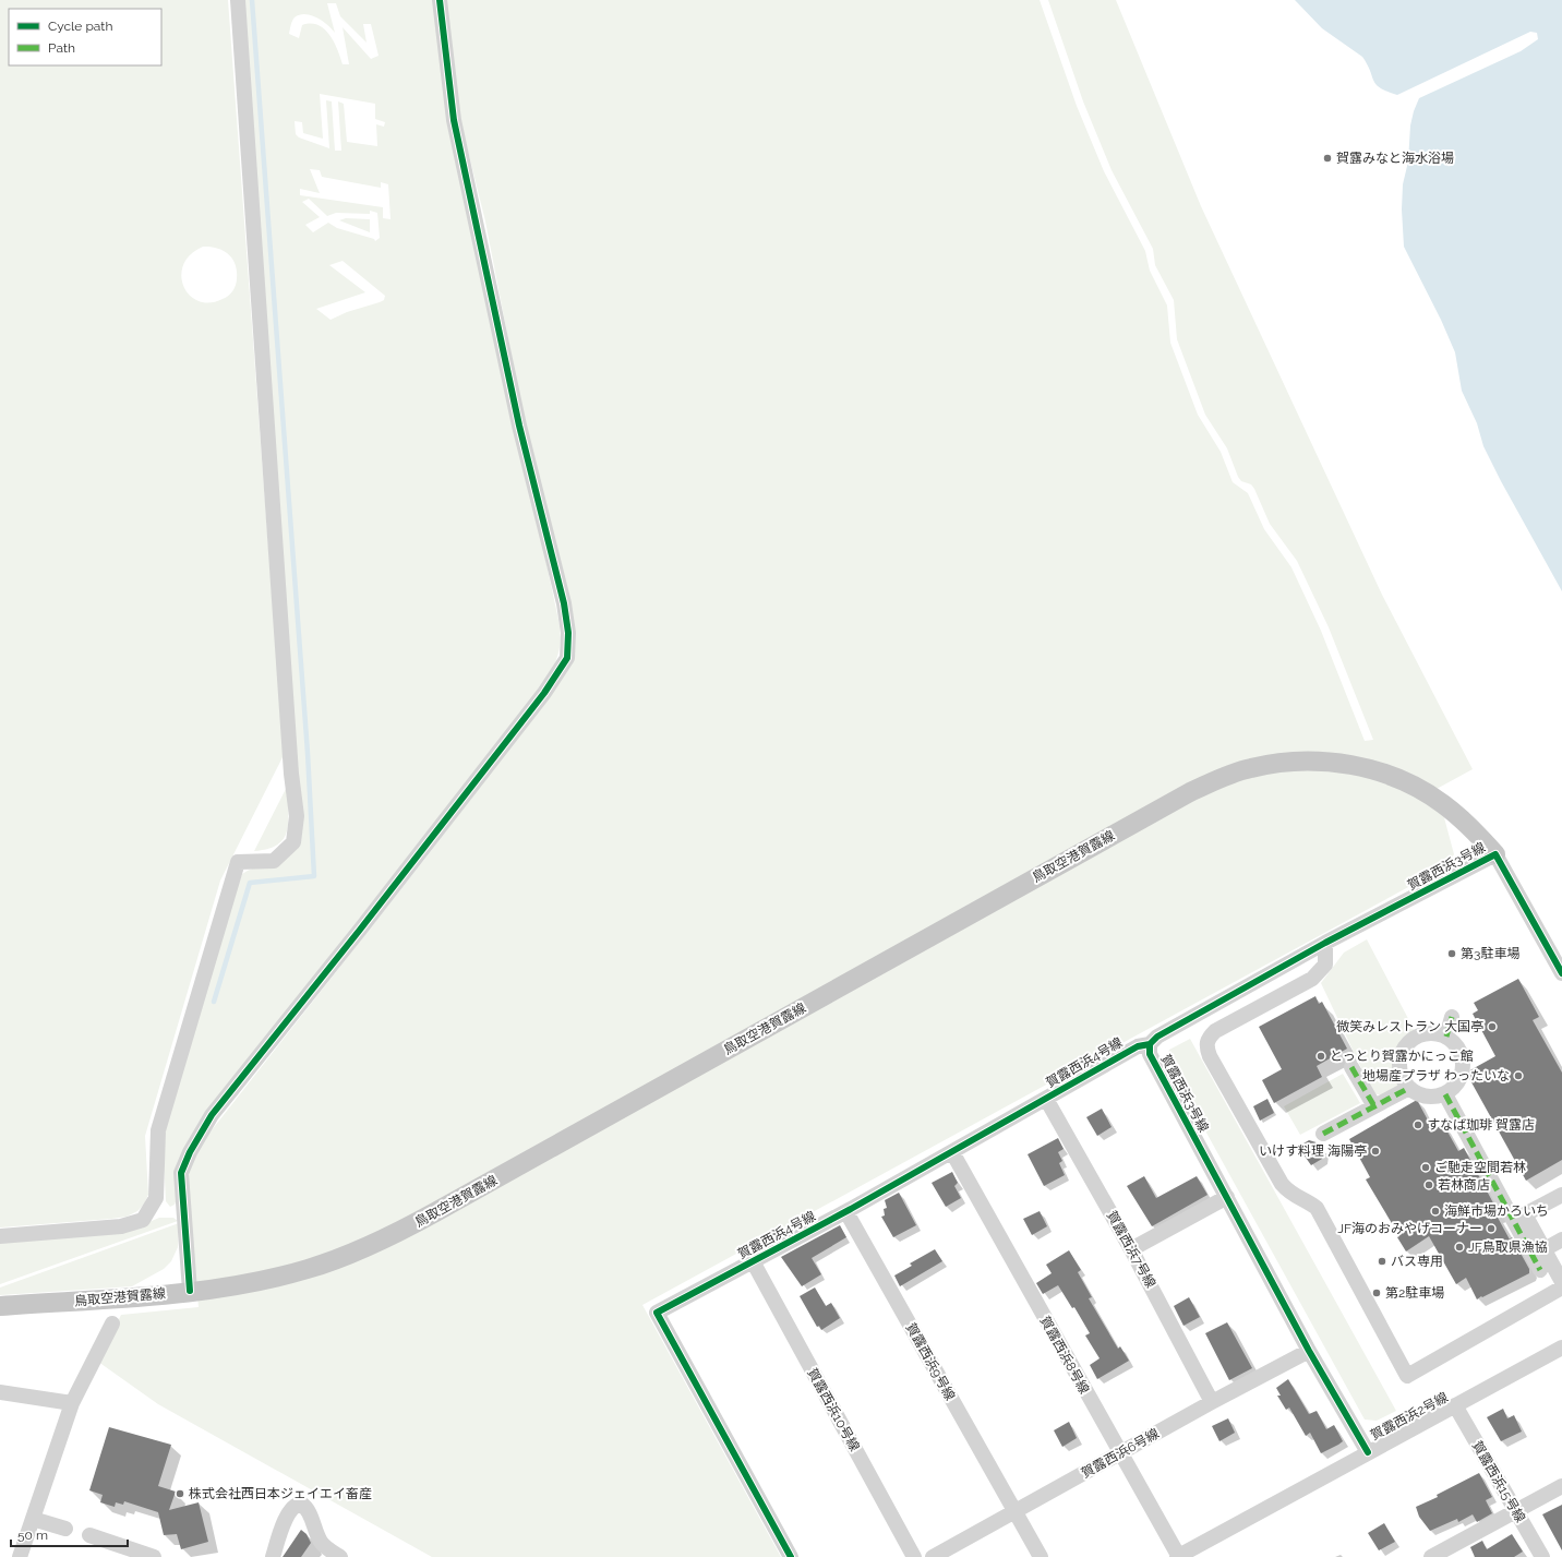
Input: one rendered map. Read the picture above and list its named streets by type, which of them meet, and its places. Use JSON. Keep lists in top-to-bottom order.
{
  "streets": {
    "main road": ["鳥取空港賀露線"],
    "street": [
      "賀露西浜3号線",
      "賀露西浜4号線",
      "賀露西浜7号線",
      "賀露西浜8号線",
      "賀露西浜9号線",
      "賀露西浜10号線",
      "賀露西浜2号線",
      "賀露西浜6号線",
      "賀露西浜15号線"
    ]
  },
  "crossings": [
    ["鳥取空港賀露線", "賀露西浜3号線"],
    ["賀露西浜3号線", "賀露西浜4号線"],
    ["賀露西浜3号線", "賀露西浜2号線"],
    ["賀露西浜3号線", "賀露西浜6号線"],
    ["賀露西浜4号線", "賀露西浜7号線"],
    ["賀露西浜4号線", "賀露西浜8号線"],
    ["賀露西浜4号線", "賀露西浜9号線"],
    ["賀露西浜4号線", "賀露西浜10号線"],
    ["賀露西浜7号線", "賀露西浜6号線"],
    ["賀露西浜8号線", "賀露西浜2号線"],
    ["賀露西浜8号線", "賀露西浜6号線"],
    ["賀露西浜9号線", "賀露西浜6号線"],
    ["賀露西浜2号線", "賀露西浜15号線"]
  ],
  "places": [
    "賀露みなと海水浴場",
    "第3駐車場",
    "微笑みレストラン 大国亭",
    "とっとり賀露かにっこ館",
    "地場産プラザ わったいな",
    "すなば珈琲 賀露店",
    "いけす料理 海陽亭",
    "ご馳走空間若林",
    "若林商店",
    "海鮮市場かろいち",
    "JF海のおみやげコーナー",
    "JF鳥取県漁協",
    "バス専用",
    "第2駐車場",
    "株式会社西日本ジェイエイ畜産"
  ],
  "legend": ["Cycle path", "Path"],
  "scale_bar": "50 m"
}
